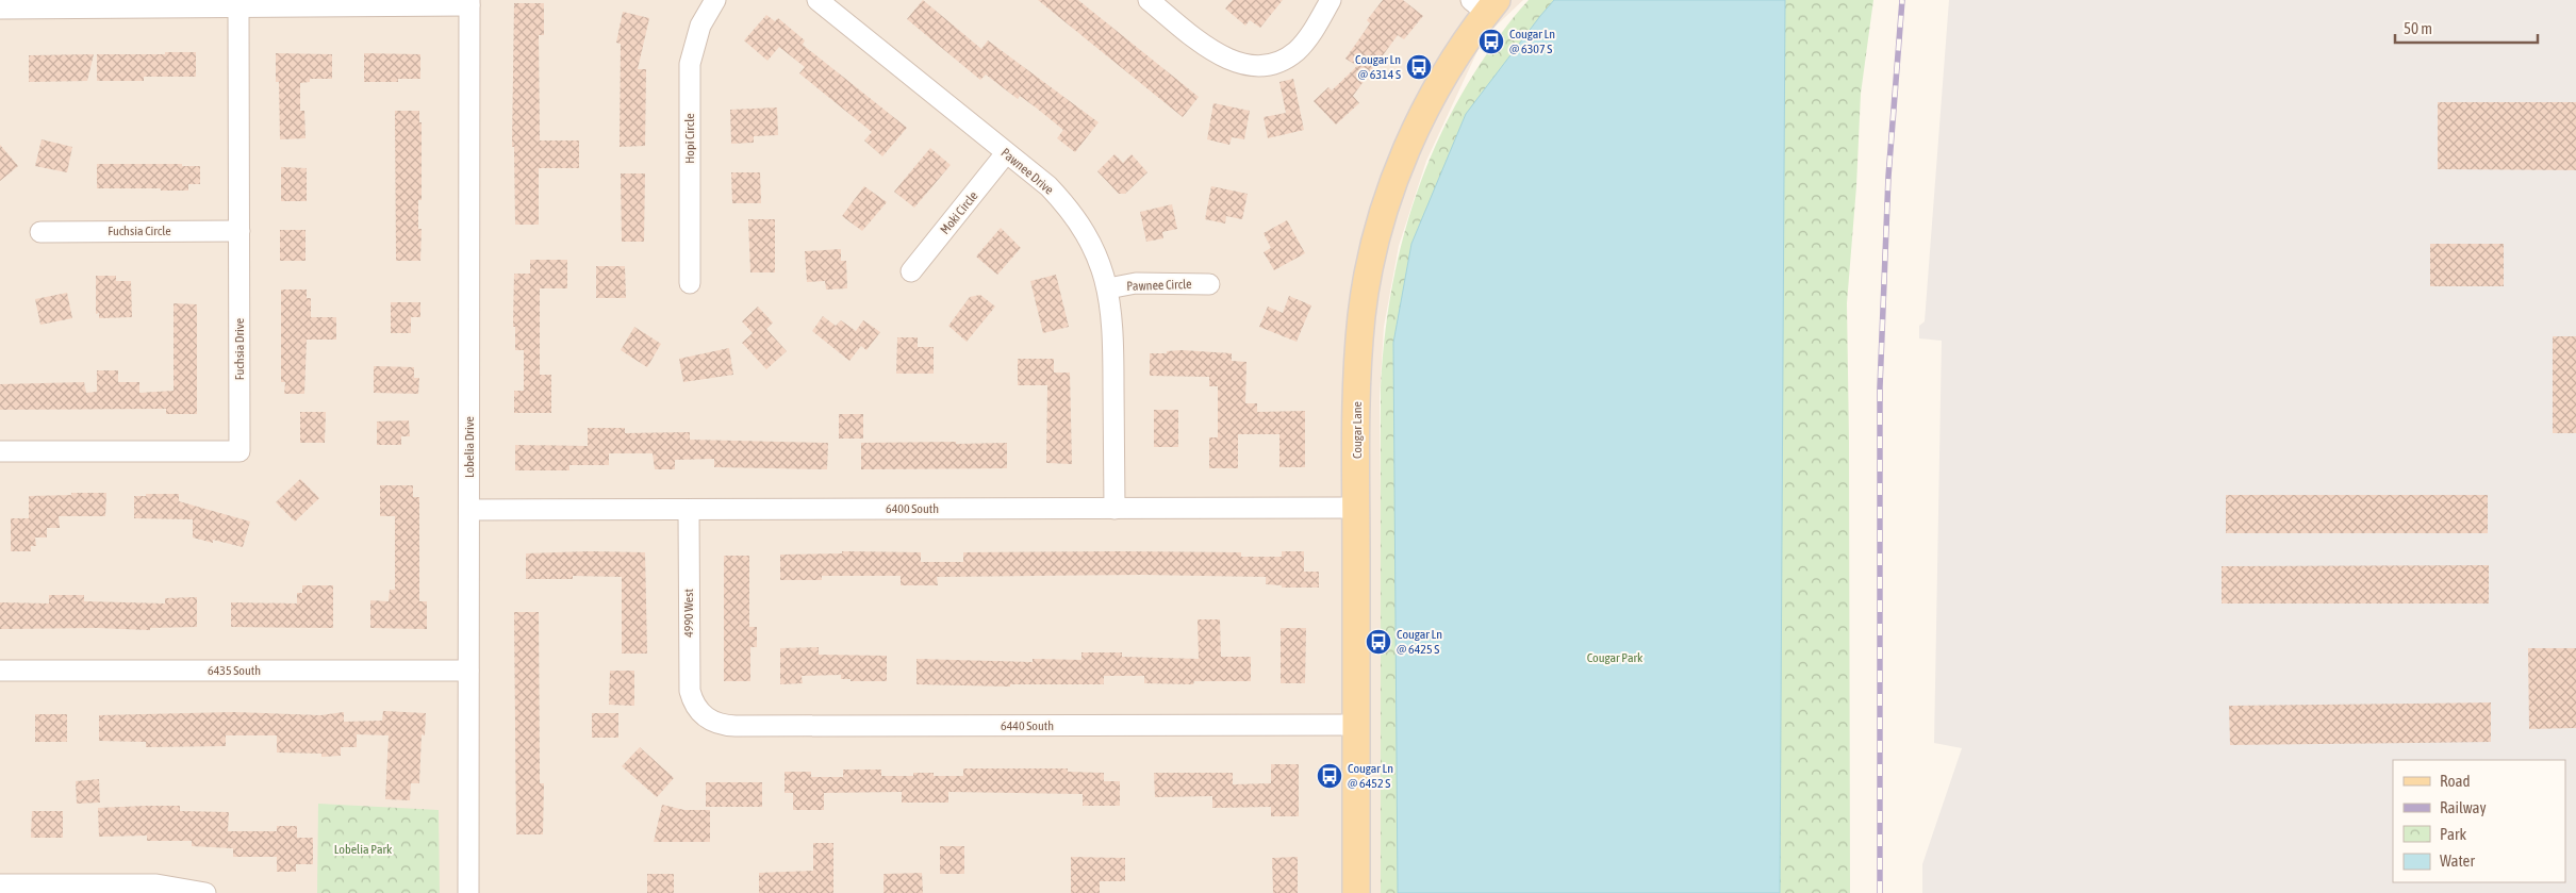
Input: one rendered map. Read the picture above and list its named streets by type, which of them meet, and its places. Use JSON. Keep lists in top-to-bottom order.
{
  "streets": {
    "main road": ["Cougar Lane"],
    "street": [
      "Hopi Circle",
      "Pawnee Drive",
      "Moki Circle",
      "Fuchsia Circle",
      "Pawnee Circle",
      "Fuchsia Drive",
      "Lobelia Drive",
      "6400 South",
      "4990 West",
      "6435 South",
      "6440 South"
    ]
  },
  "crossings": [
    ["Pawnee Drive", "Moki Circle"],
    ["Pawnee Drive", "Pawnee Circle"],
    ["Pawnee Drive", "6400 South"],
    ["Fuchsia Circle", "Fuchsia Drive"],
    ["Cougar Lane", "6400 South"],
    ["Cougar Lane", "6440 South"],
    ["Lobelia Drive", "6400 South"],
    ["Lobelia Drive", "6435 South"],
    ["6400 South", "4990 West"],
    ["4990 West", "6440 South"]
  ],
  "parks": ["Cougar Park", "Lobelia Park"],
  "places": {
    "bus stop": [
      "Cougar Ln @ 6307 S",
      "Cougar Ln @ 6314 S",
      "Cougar Ln @ 6425 S",
      "Cougar Ln @ 6452 S"
    ]
  },
  "legend": [
    "Road",
    "Railway",
    "Park",
    "Water"
  ],
  "scale_bar": "50 m"
}
